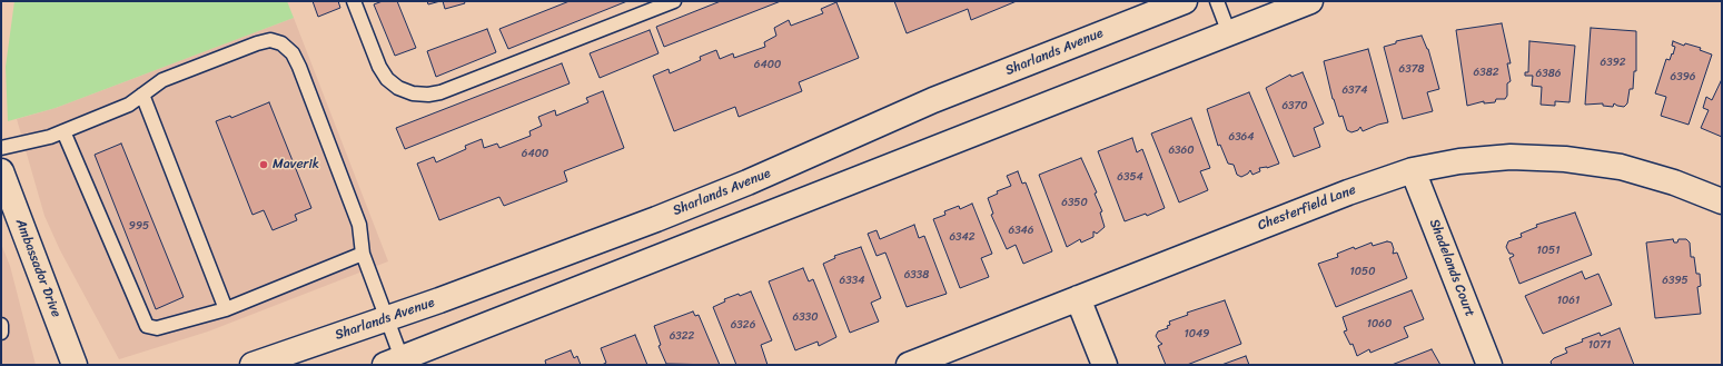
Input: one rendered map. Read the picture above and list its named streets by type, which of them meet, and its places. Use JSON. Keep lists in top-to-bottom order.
{
  "streets": {
    "main road": [
      "Sharlands Avenue",
      "Chesterfield Lane",
      "Ambassador Drive",
      "Shadelands Court"
    ]
  },
  "crossings": [
    ["Chesterfield Lane", "Shadelands Court"]
  ],
  "places": ["Maverik"],
  "house_numbers": [
    "6392",
    "6400",
    "6378",
    "6382",
    "6386",
    "6396",
    "6374",
    "6370",
    "6364",
    "6360",
    "6400",
    "6354",
    "6350",
    "995",
    "6346",
    "6342",
    "1051",
    "1050",
    "6338",
    "6334",
    "6395",
    "1061",
    "6330",
    "1060",
    "6326",
    "1049",
    "6322",
    "1071"
  ]
}
